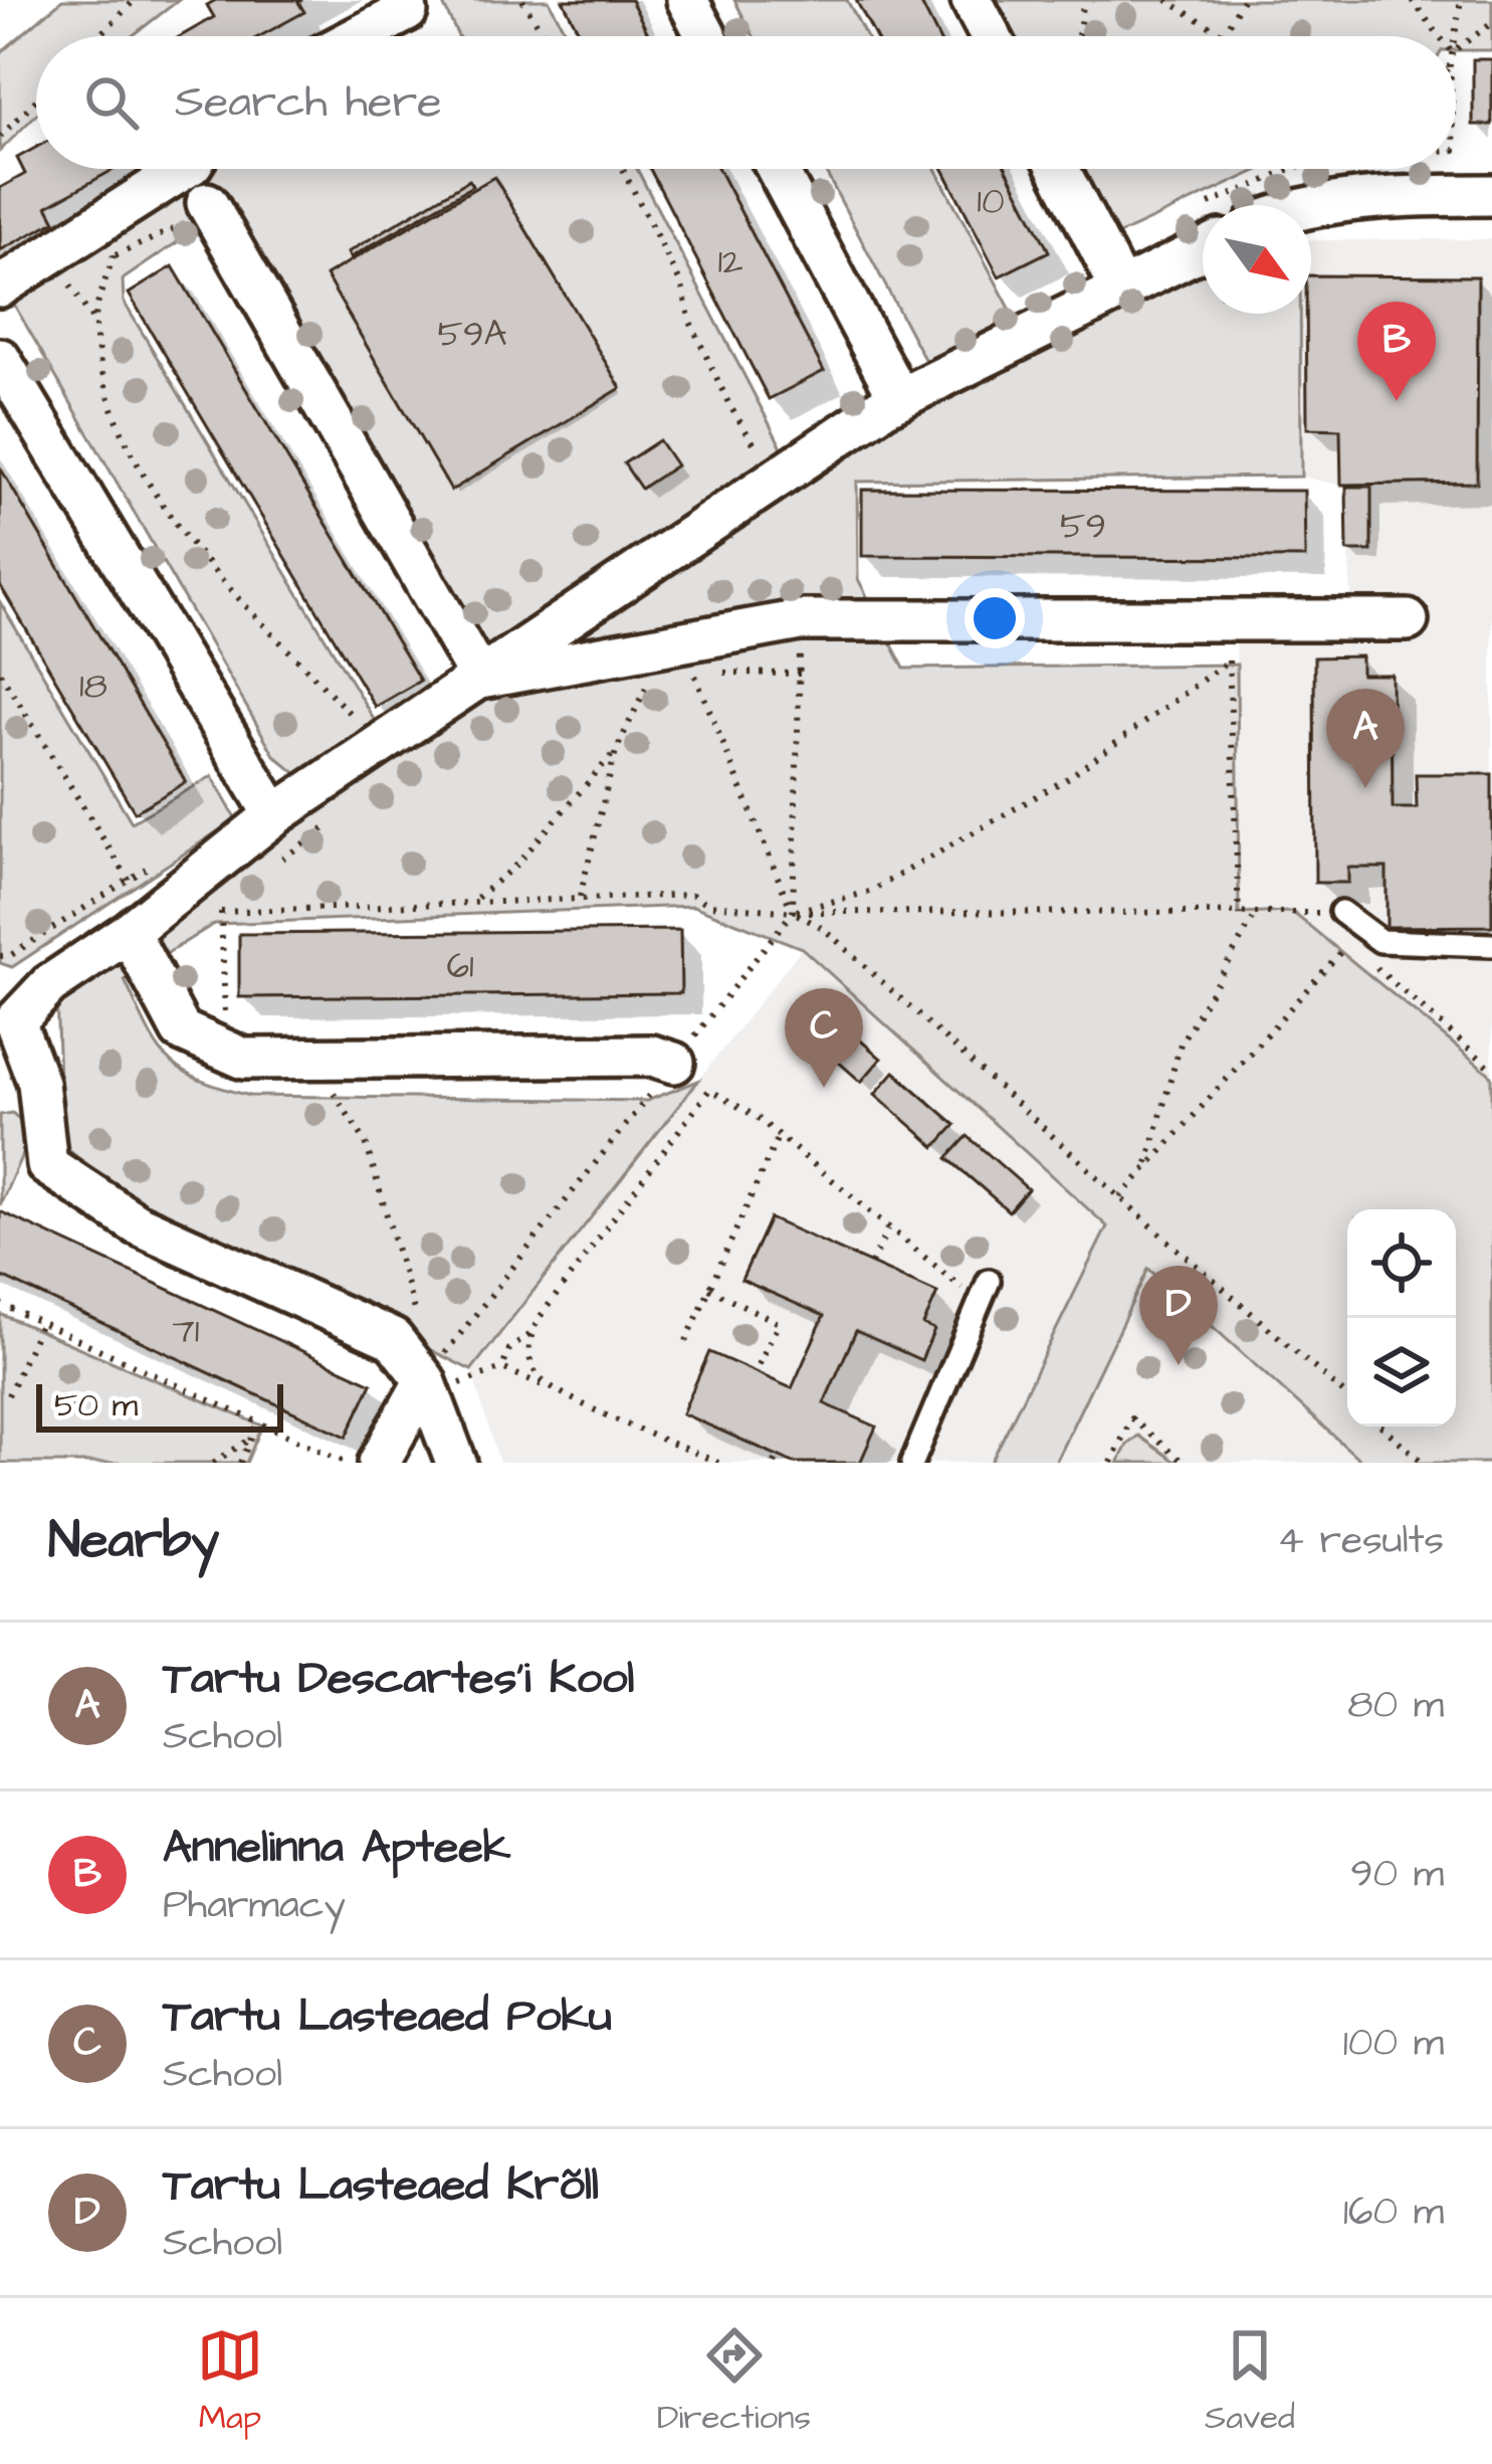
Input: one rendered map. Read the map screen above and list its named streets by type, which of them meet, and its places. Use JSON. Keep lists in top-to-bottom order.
{
  "house_numbers": [
    "10",
    "12",
    "59A",
    "59",
    "18",
    "61",
    "71"
  ],
  "scale_bar": "50 m",
  "north": "bottom right",
  "page": {
    "search": "Search here",
    "pins": [
      "B",
      "A",
      "C",
      "D"
    ],
    "scale": "50 m",
    "heading": ["Nearby", "4 results"],
    "list": [
      {
        "mark": "A",
        "name": "Tartu Descartes'i Kool",
        "note": "School",
        "value": "80 m"
      },
      {
        "mark": "B",
        "name": "Annelinna Apteek",
        "note": "Pharmacy",
        "value": "90 m"
      },
      {
        "mark": "C",
        "name": "Tartu Lasteaed Poku",
        "note": "School",
        "value": "100 m"
      },
      {
        "mark": "D",
        "name": "Tartu Lasteaed Krõll",
        "note": "School",
        "value": "160 m"
      }
    ],
    "nav": ["Map", "Directions", "Saved"]
  }
}
